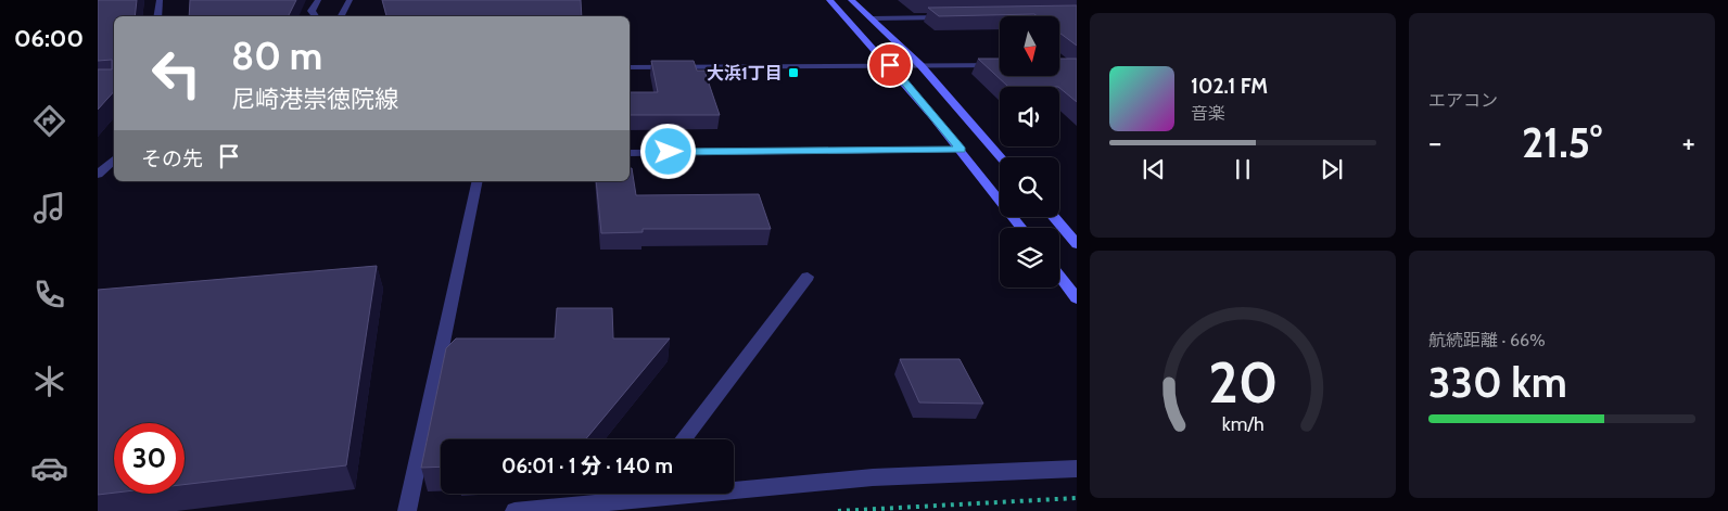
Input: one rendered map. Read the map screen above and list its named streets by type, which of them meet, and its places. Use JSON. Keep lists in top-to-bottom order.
{
  "places": {
    "transit": ["大浜1丁目"]
  },
  "north": "bottom",
  "page": {
    "tabs": "06:00",
    "tile": [
      "エアコン",
      ["航続距離 · 66%", "330 km"]
    ],
    "turn": ["80 m", "尼崎港崇徳院線"],
    "song": ["102.1 FM", "音楽"],
    "heat": ["−", "21.5°", "+"],
    "then": "その先",
    "limit": "30",
    "trip": "06:01 · 1 分 · 140 m",
    "gauge": ["20", "km/h"]
  }
}
